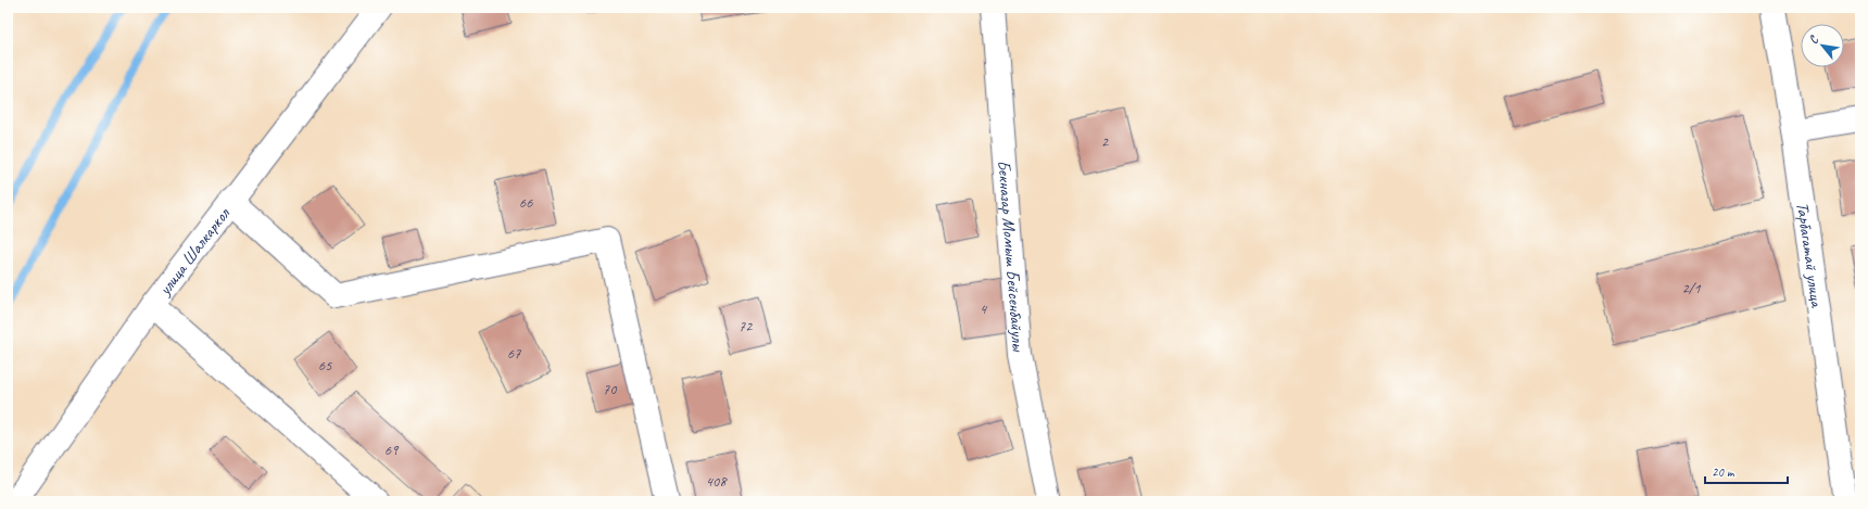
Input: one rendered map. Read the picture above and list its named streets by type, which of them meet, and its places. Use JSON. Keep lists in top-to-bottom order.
{
  "streets": {
    "street": ["улица Шалкаркол", "Тарбагатай улица", "Бекназар Момыш Бейсенбайулы"]
  },
  "house_numbers": [
    "2",
    "66",
    "2/1",
    "4",
    "72",
    "67",
    "65",
    "70",
    "69",
    "408"
  ],
  "scale_bar": "20 m",
  "north": "top left"
}
